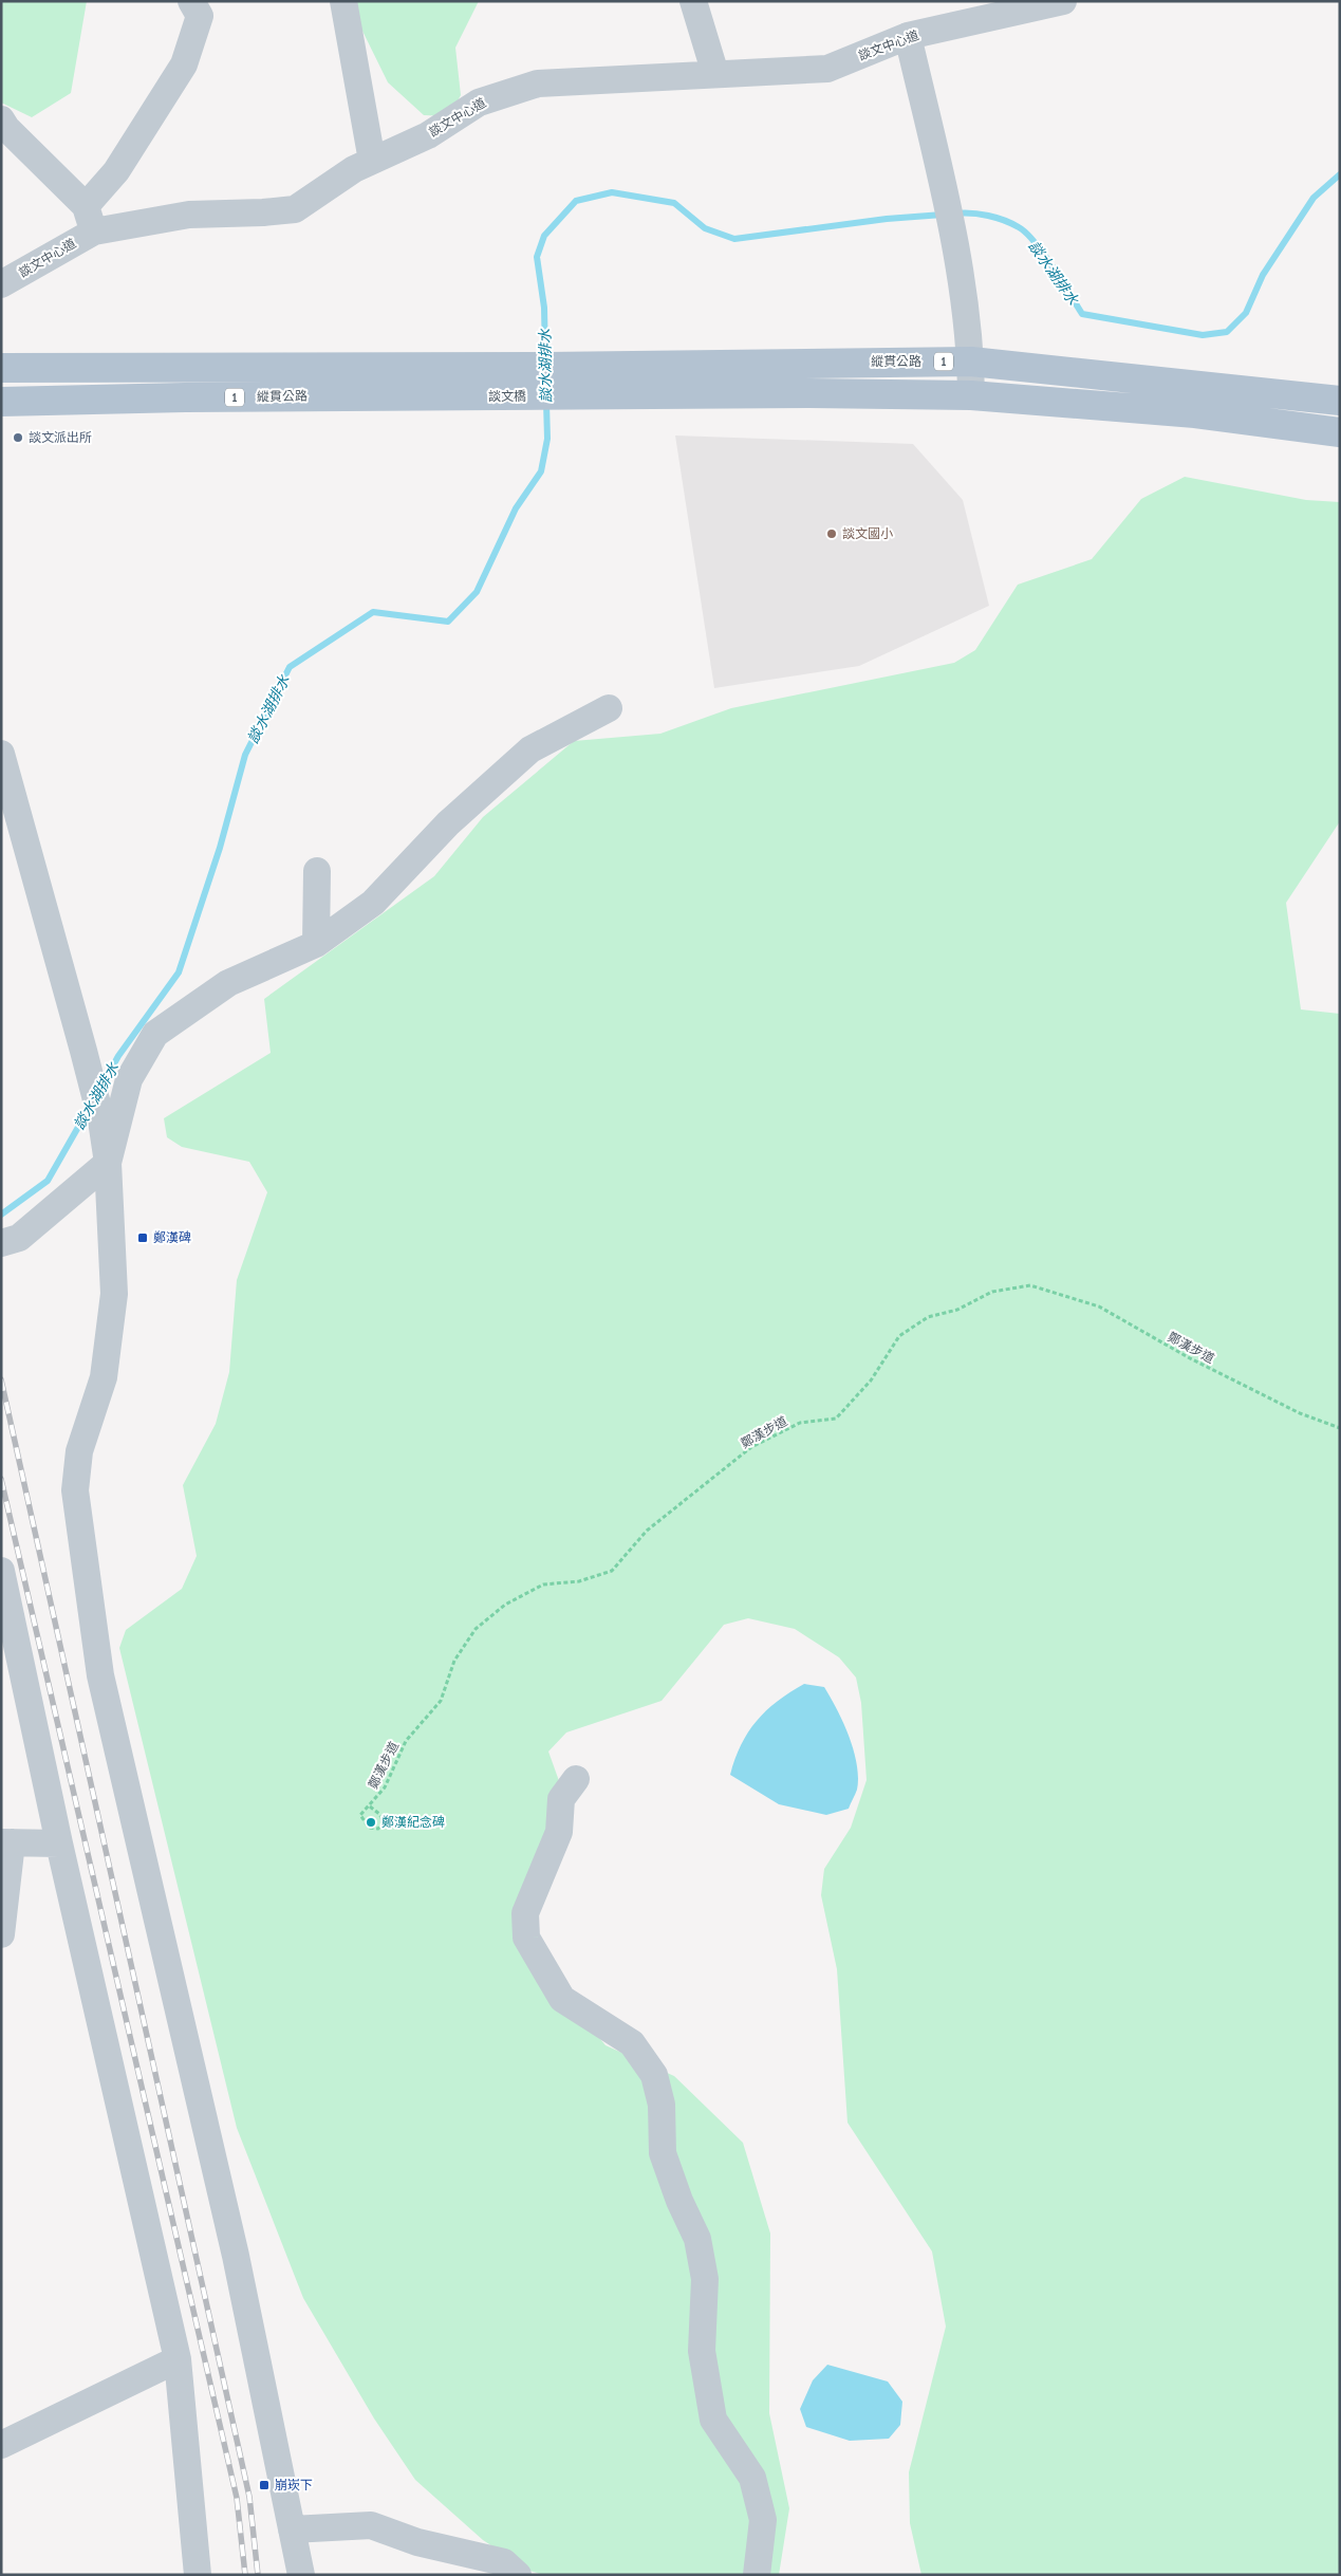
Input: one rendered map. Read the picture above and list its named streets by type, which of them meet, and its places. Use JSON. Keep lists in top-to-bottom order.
{
  "streets": {
    "main road": ["縱貫公路", "1", "談文橋"],
    "street": ["談文中心道"],
    "path": ["鄭漢步道"]
  },
  "crossings": [
    ["縱貫公路", "談文橋"],
    ["1", "談文橋"]
  ],
  "water": ["談水湖排水"],
  "places": {
    "other": ["談文派出所", "談文國小", "鄭漢紀念碑"],
    "transit": ["鄭漢碑", "崩崁下"]
  }
}
